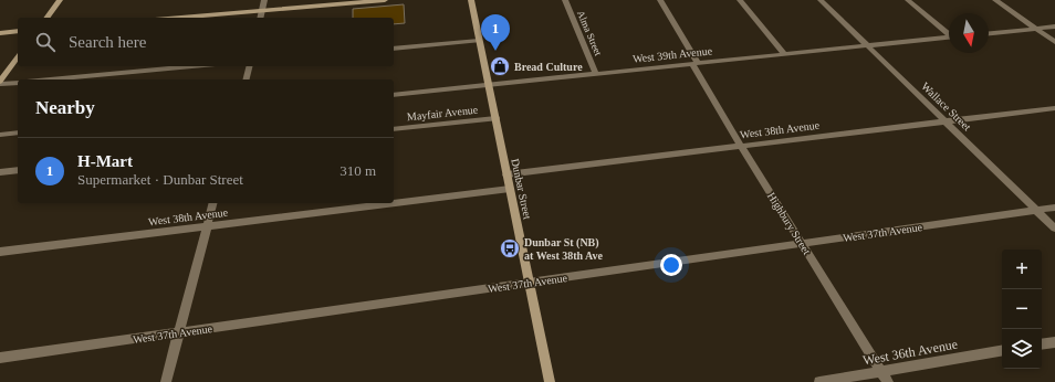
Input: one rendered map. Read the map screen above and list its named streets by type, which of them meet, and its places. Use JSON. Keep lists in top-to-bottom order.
{
  "streets": {
    "main road": ["Dunbar Street"],
    "street": [
      "Alma Street",
      "West 39th Avenue",
      "Wallace Street",
      "Mayfair Avenue",
      "West 38th Avenue",
      "Highbury Street",
      "West 37th Avenue",
      "West 36th Avenue"
    ]
  },
  "crossings": [
    ["Alma Street", "West 39th Avenue"],
    ["West 39th Avenue", "Wallace Street"],
    ["West 39th Avenue", "Dunbar Street"],
    ["West 39th Avenue", "Highbury Street"],
    ["Wallace Street", "West 38th Avenue"],
    ["Wallace Street", "West 37th Avenue"],
    ["Mayfair Avenue", "Dunbar Street"],
    ["West 38th Avenue", "Dunbar Street"],
    ["West 38th Avenue", "Highbury Street"],
    ["Dunbar Street", "West 37th Avenue"],
    ["Highbury Street", "West 37th Avenue"],
    ["Highbury Street", "West 36th Avenue"]
  ],
  "places": {
    "shop": ["Bread Culture"],
    "bus stop": ["Dunbar St (NB) at West 38th Ave"]
  },
  "north": "bottom",
  "page": {
    "pins": "1",
    "search": "Search here",
    "heading": "Nearby",
    "list": [
      {
        "mark": "1",
        "name": "H-Mart",
        "note": "Supermarket · Dunbar Street",
        "value": "310 m"
      }
    ],
    "map_buttons": ["+", "−"]
  }
}
